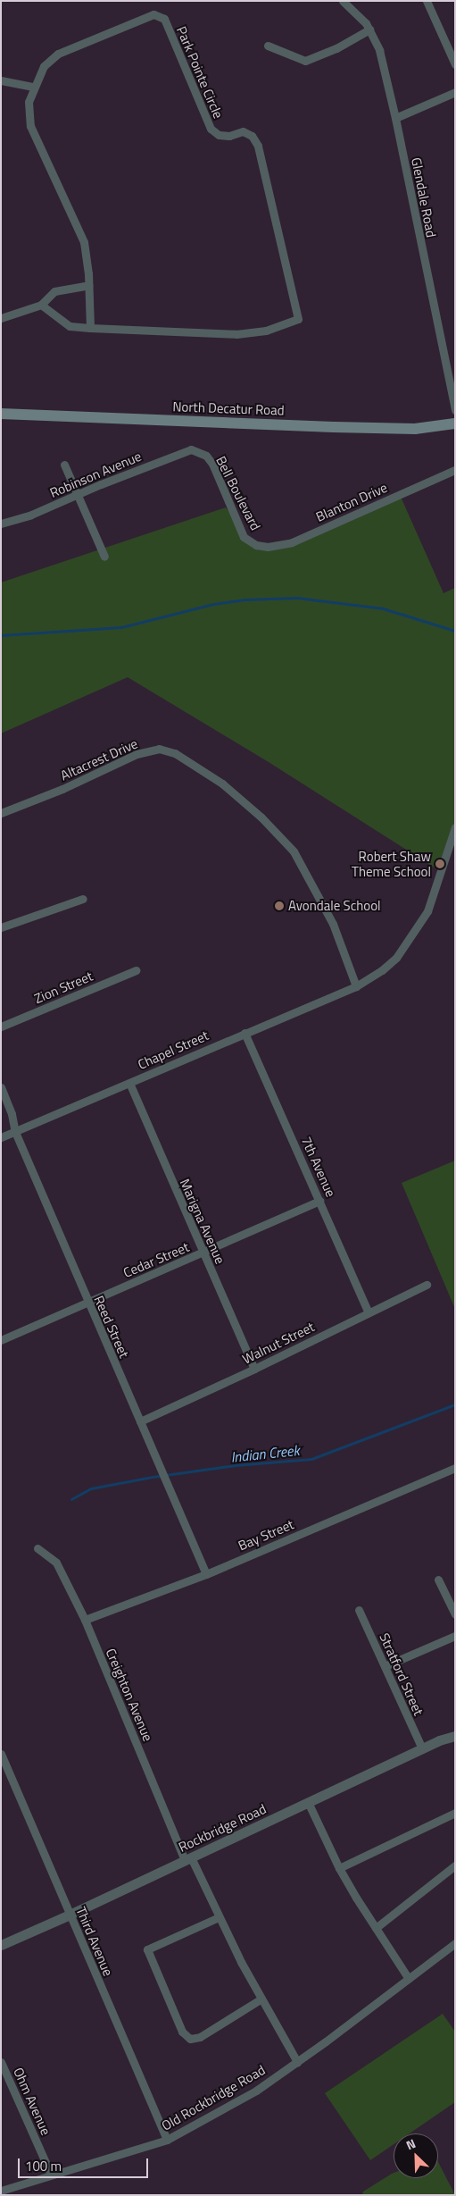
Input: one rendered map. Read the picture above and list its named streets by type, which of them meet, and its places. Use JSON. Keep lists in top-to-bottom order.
{
  "streets": {
    "main road": ["North Decatur Road"],
    "street": [
      "Park Pointe Circle",
      "Glendale Road",
      "Robinson Avenue",
      "Bell Boulevard",
      "Blanton Drive",
      "Altacrest Drive",
      "Zion Street",
      "Chapel Street",
      "7th Avenue",
      "Marigna Avenue",
      "Cedar Street",
      "Reed Street",
      "Walnut Street",
      "Bay Street",
      "Stratford Street",
      "Creighton Avenue",
      "Rockbridge Road",
      "Third Avenue",
      "Old Rockbridge Road",
      "Ohm Avenue"
    ]
  },
  "crossings": [
    ["Robinson Avenue", "Bell Boulevard"],
    ["Bell Boulevard", "Blanton Drive"],
    ["Altacrest Drive", "Chapel Street"],
    ["Chapel Street", "7th Avenue"],
    ["Chapel Street", "Marigna Avenue"],
    ["Chapel Street", "Reed Street"],
    ["7th Avenue", "Cedar Street"],
    ["7th Avenue", "Walnut Street"],
    ["Marigna Avenue", "Cedar Street"],
    ["Marigna Avenue", "Walnut Street"],
    ["Cedar Street", "Reed Street"],
    ["Reed Street", "Walnut Street"],
    ["Reed Street", "Bay Street"],
    ["Bay Street", "Creighton Avenue"],
    ["Stratford Street", "Rockbridge Road"],
    ["Creighton Avenue", "Rockbridge Road"],
    ["Creighton Avenue", "Old Rockbridge Road"],
    ["Rockbridge Road", "Third Avenue"],
    ["Third Avenue", "Old Rockbridge Road"],
    ["Old Rockbridge Road", "Ohm Avenue"]
  ],
  "water": ["Indian Creek"],
  "places": ["Robert Shaw Theme School", "Avondale School"],
  "scale_bar": "100 m",
  "north": "top left"
}
